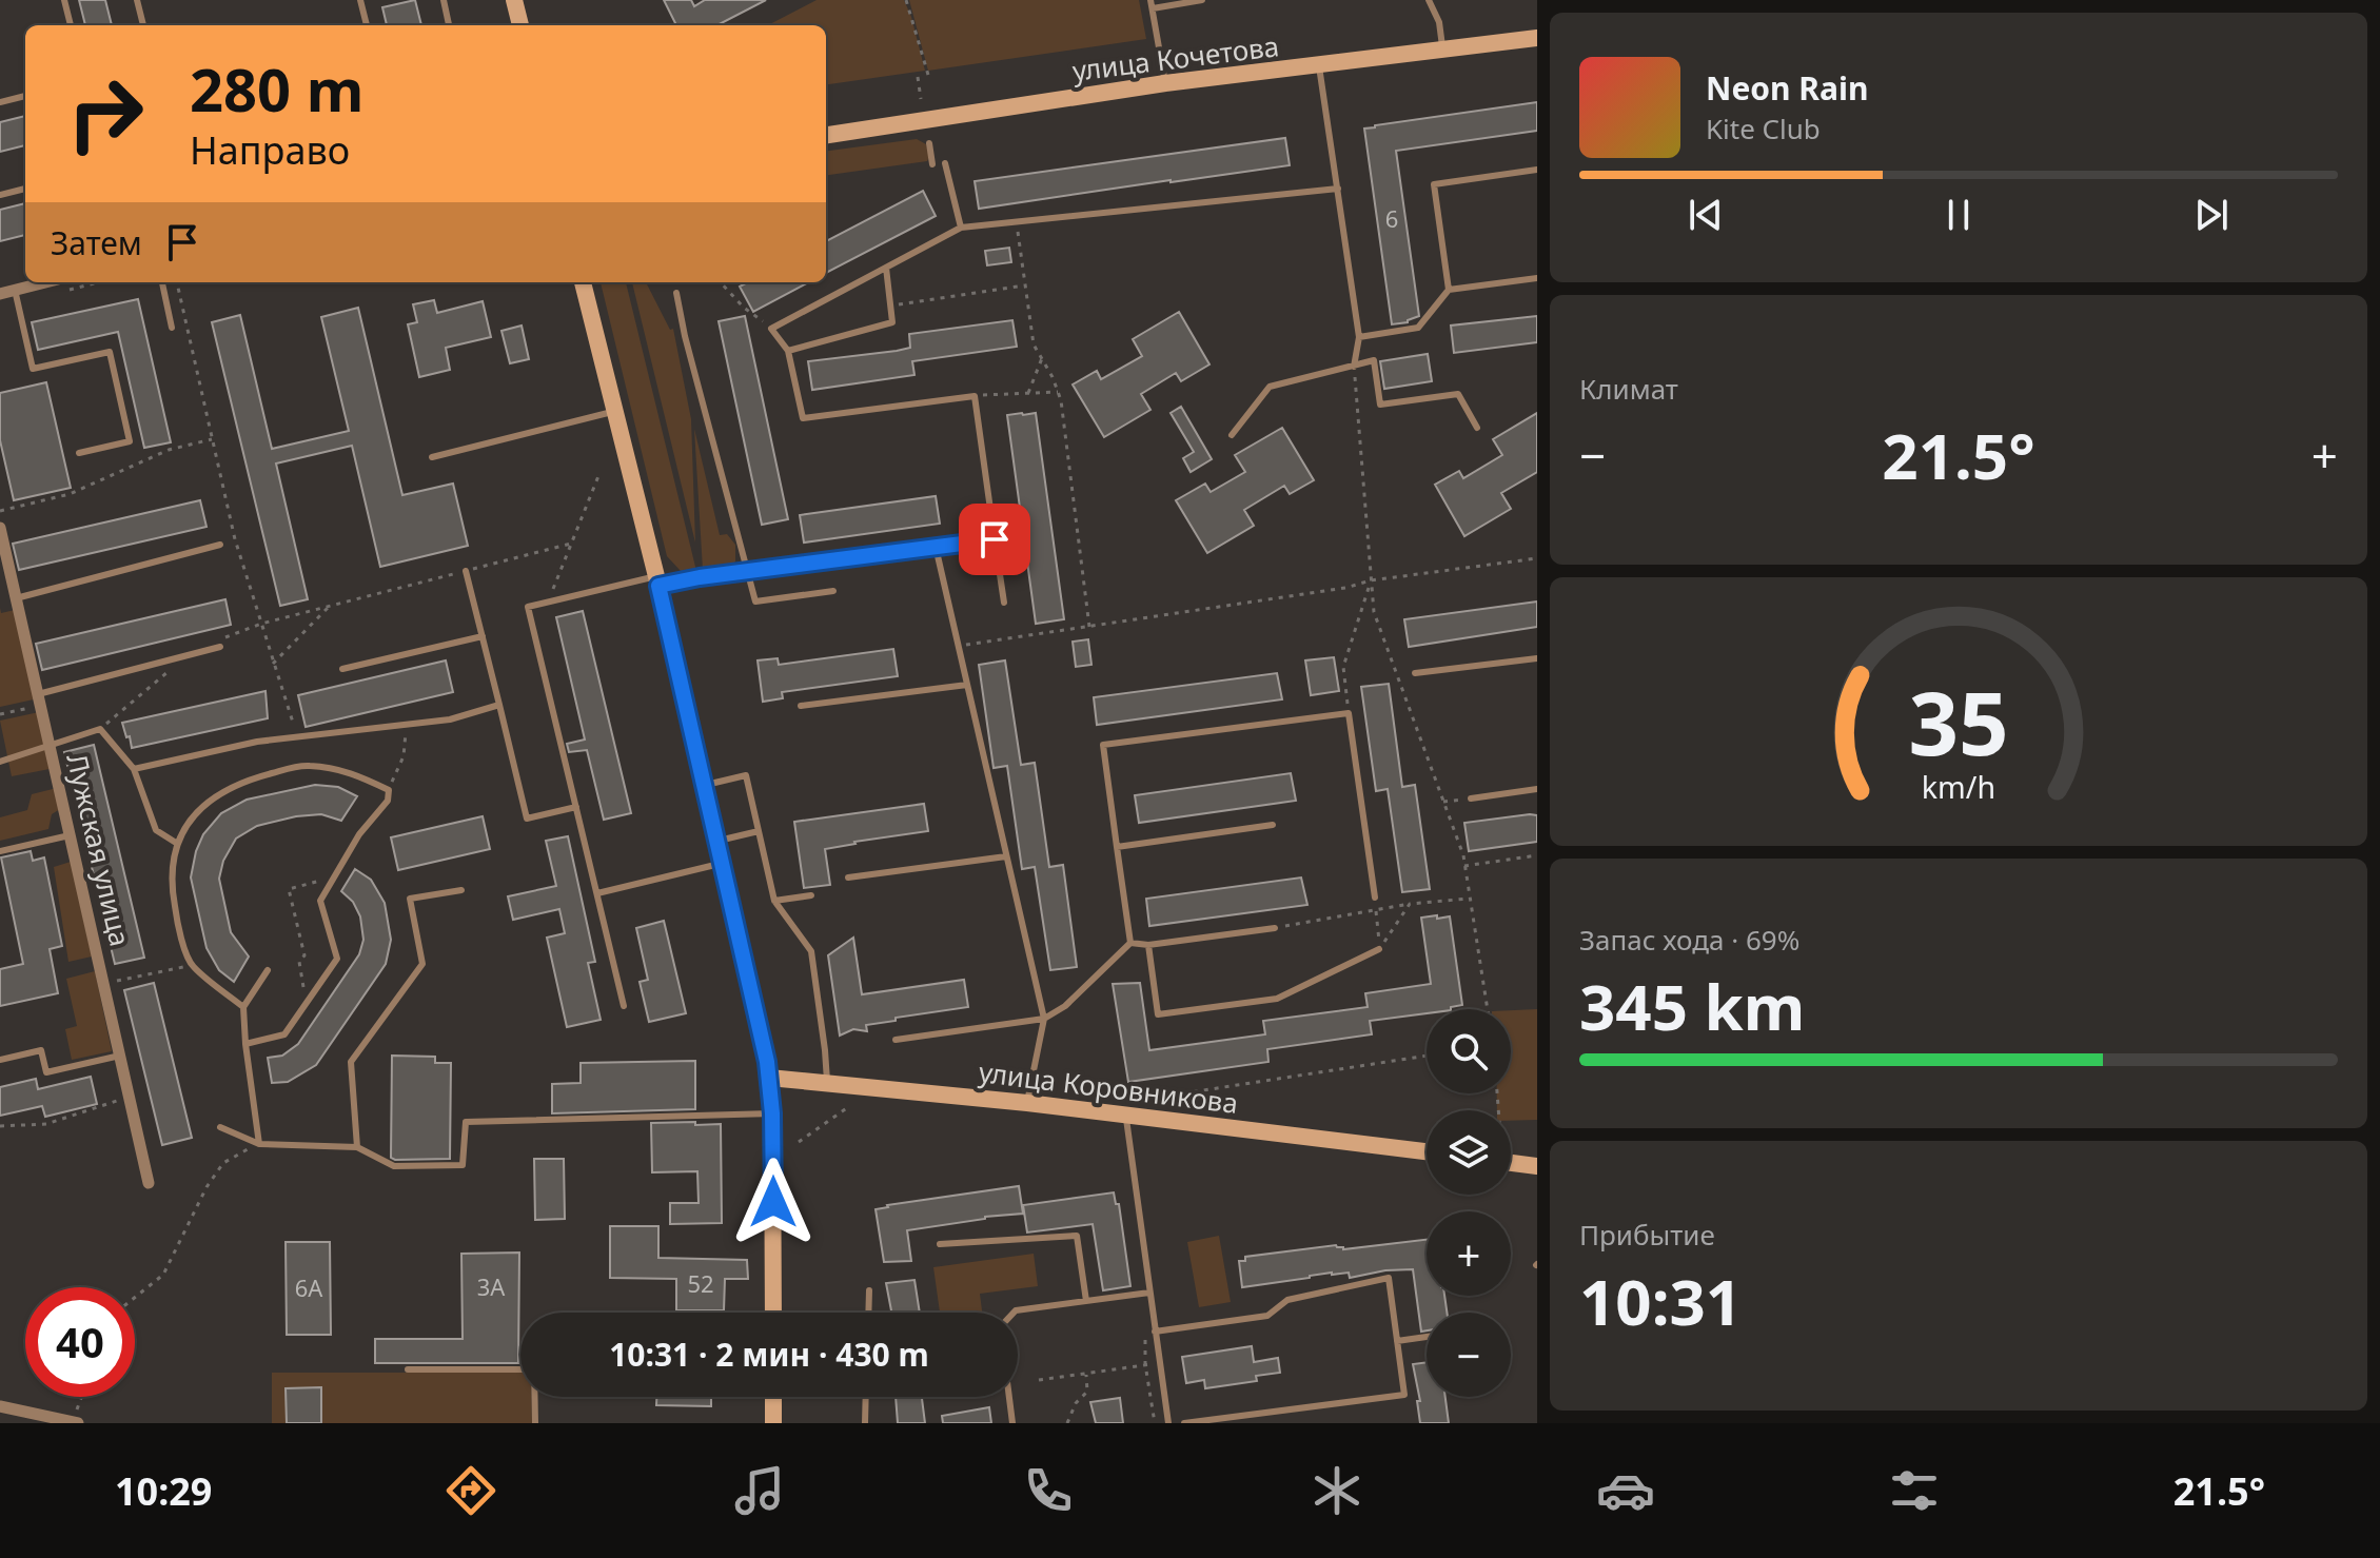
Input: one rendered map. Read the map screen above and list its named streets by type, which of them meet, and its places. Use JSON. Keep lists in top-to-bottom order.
{
  "streets": {
    "street": ["улица Кочетова", "Лужская улица", "улица Коровникова"]
  },
  "house_numbers": [
    "6",
    "52",
    "3А",
    "6А"
  ],
  "page": {
    "turn": ["280 m", "Направо"],
    "song": ["Neon Rain", "Kite Club"],
    "then": "Затем",
    "tile": [
      "Климат",
      ["Запас хода · 69%", "345 km"],
      ["Прибытие", "10:31"]
    ],
    "heat": ["−", "21.5°", "+"],
    "map_buttons": ["+", "−"],
    "limit": "40",
    "trip": "10:31 · 2 мин · 430 m",
    "tabs": ["10:29", "21.5°"],
    "gauge": ["35", "km/h"]
  }
}
